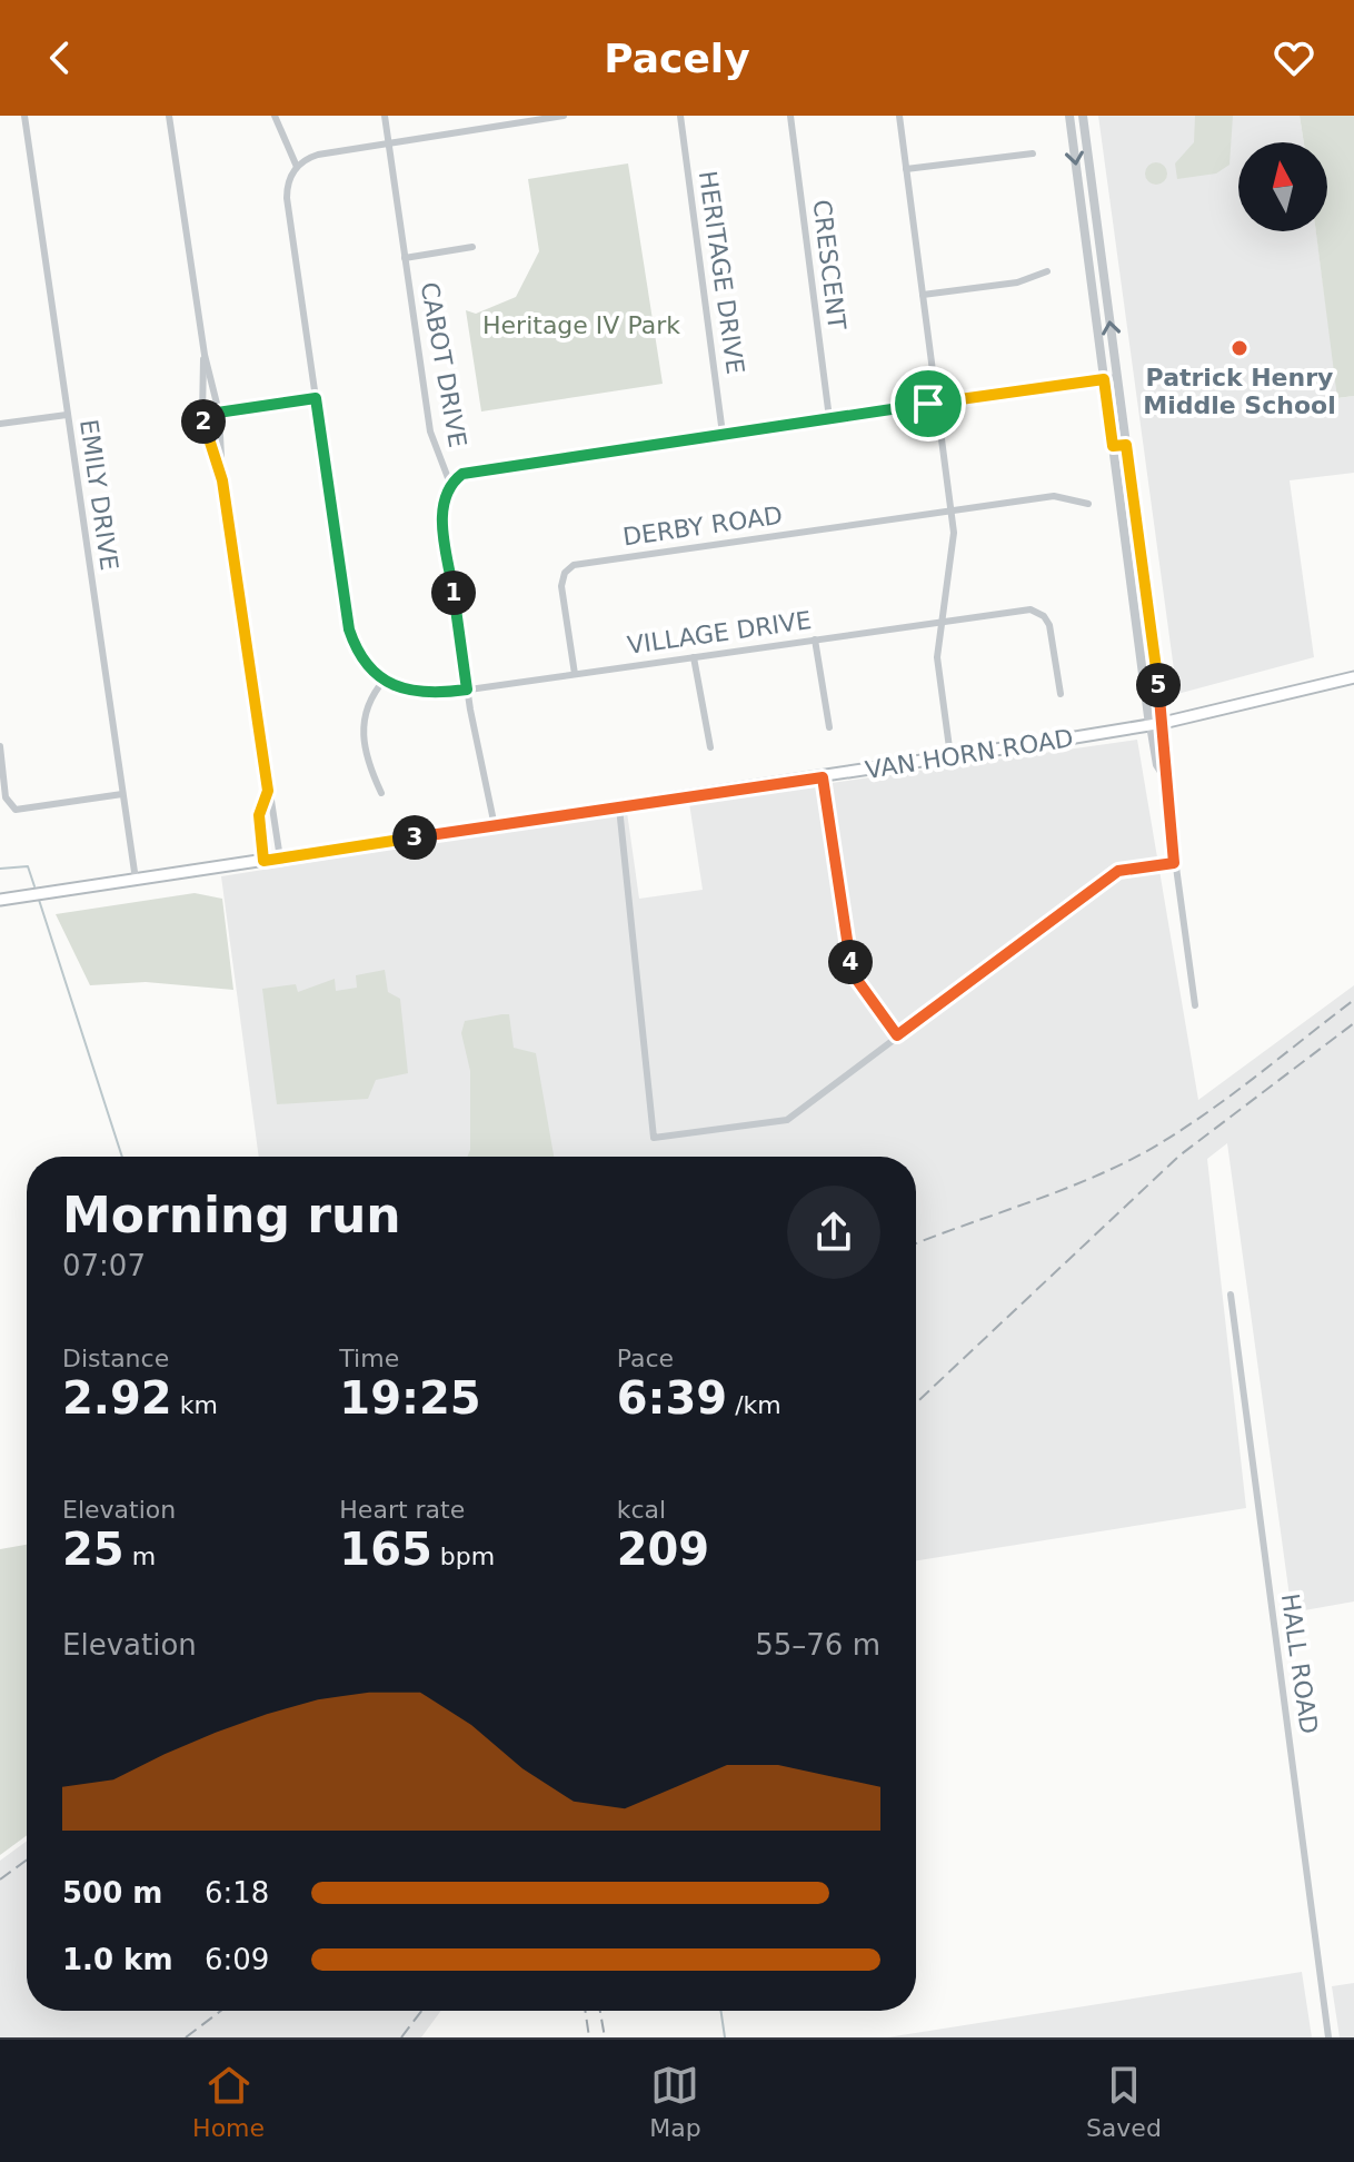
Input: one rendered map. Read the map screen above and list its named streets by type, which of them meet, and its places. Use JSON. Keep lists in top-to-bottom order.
{
  "streets": {
    "main road": ["VAN HORN ROAD"],
    "street": [
      "CRESCENT",
      "HERITAGE DRIVE",
      "CABOT DRIVE",
      "EMILY DRIVE",
      "DERBY ROAD",
      "VILLAGE DRIVE",
      "HALL ROAD"
    ]
  },
  "crossings": [
    ["CABOT DRIVE", "VILLAGE DRIVE"],
    ["CABOT DRIVE", "VAN HORN ROAD"],
    ["EMILY DRIVE", "VAN HORN ROAD"],
    ["DERBY ROAD", "VILLAGE DRIVE"]
  ],
  "parks": ["Heritage IV Park"],
  "places": ["Patrick Henry Middle School"],
  "north": "top",
  "page": {
    "header": "Pacely",
    "pins": [
      "2",
      "1",
      "5",
      "3",
      "4"
    ],
    "heading": ["Morning run", "07:07"],
    "stats": [
      ["Distance", "2.92 km"],
      ["Time", "19:25"],
      ["Pace", "6:39 /km"],
      ["Elevation", "25 m"],
      ["Heart rate", "165 bpm"],
      ["kcal", "209"]
    ],
    "chart": ["Elevation", "55–76 m"],
    "list": [
      {
        "name": "500 m",
        "note": "6:18"
      },
      {
        "name": "1.0 km",
        "note": "6:09"
      }
    ],
    "tabs": ["Home", "Map", "Saved"]
  }
}
